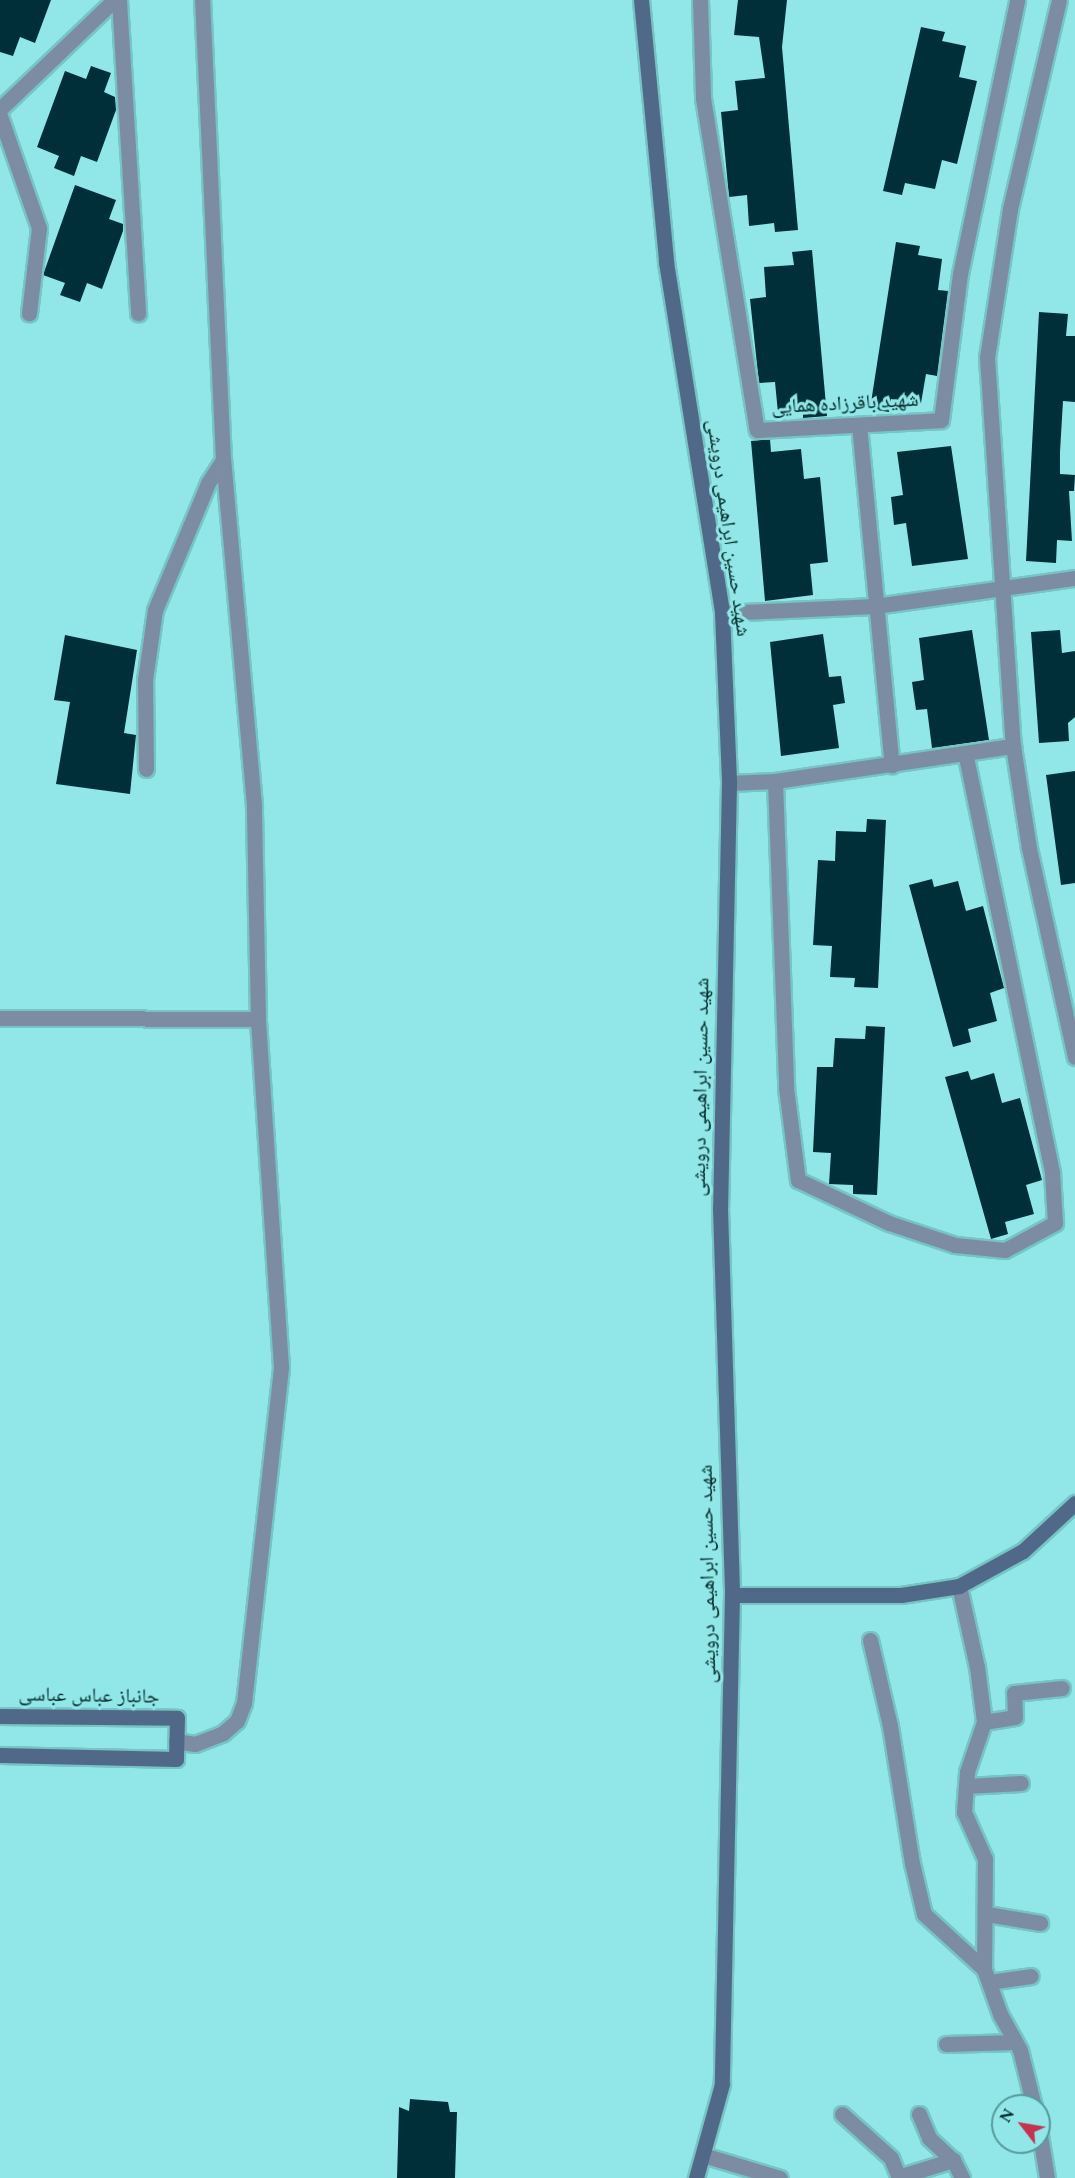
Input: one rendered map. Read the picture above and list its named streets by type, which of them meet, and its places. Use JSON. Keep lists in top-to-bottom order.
{
  "streets": {
    "street": ["شهید باقرزاده همایی", "شهید حسین ابراهیمی درویشی", "جانباز عباس عباسی"]
  },
  "north": "top left"
}
